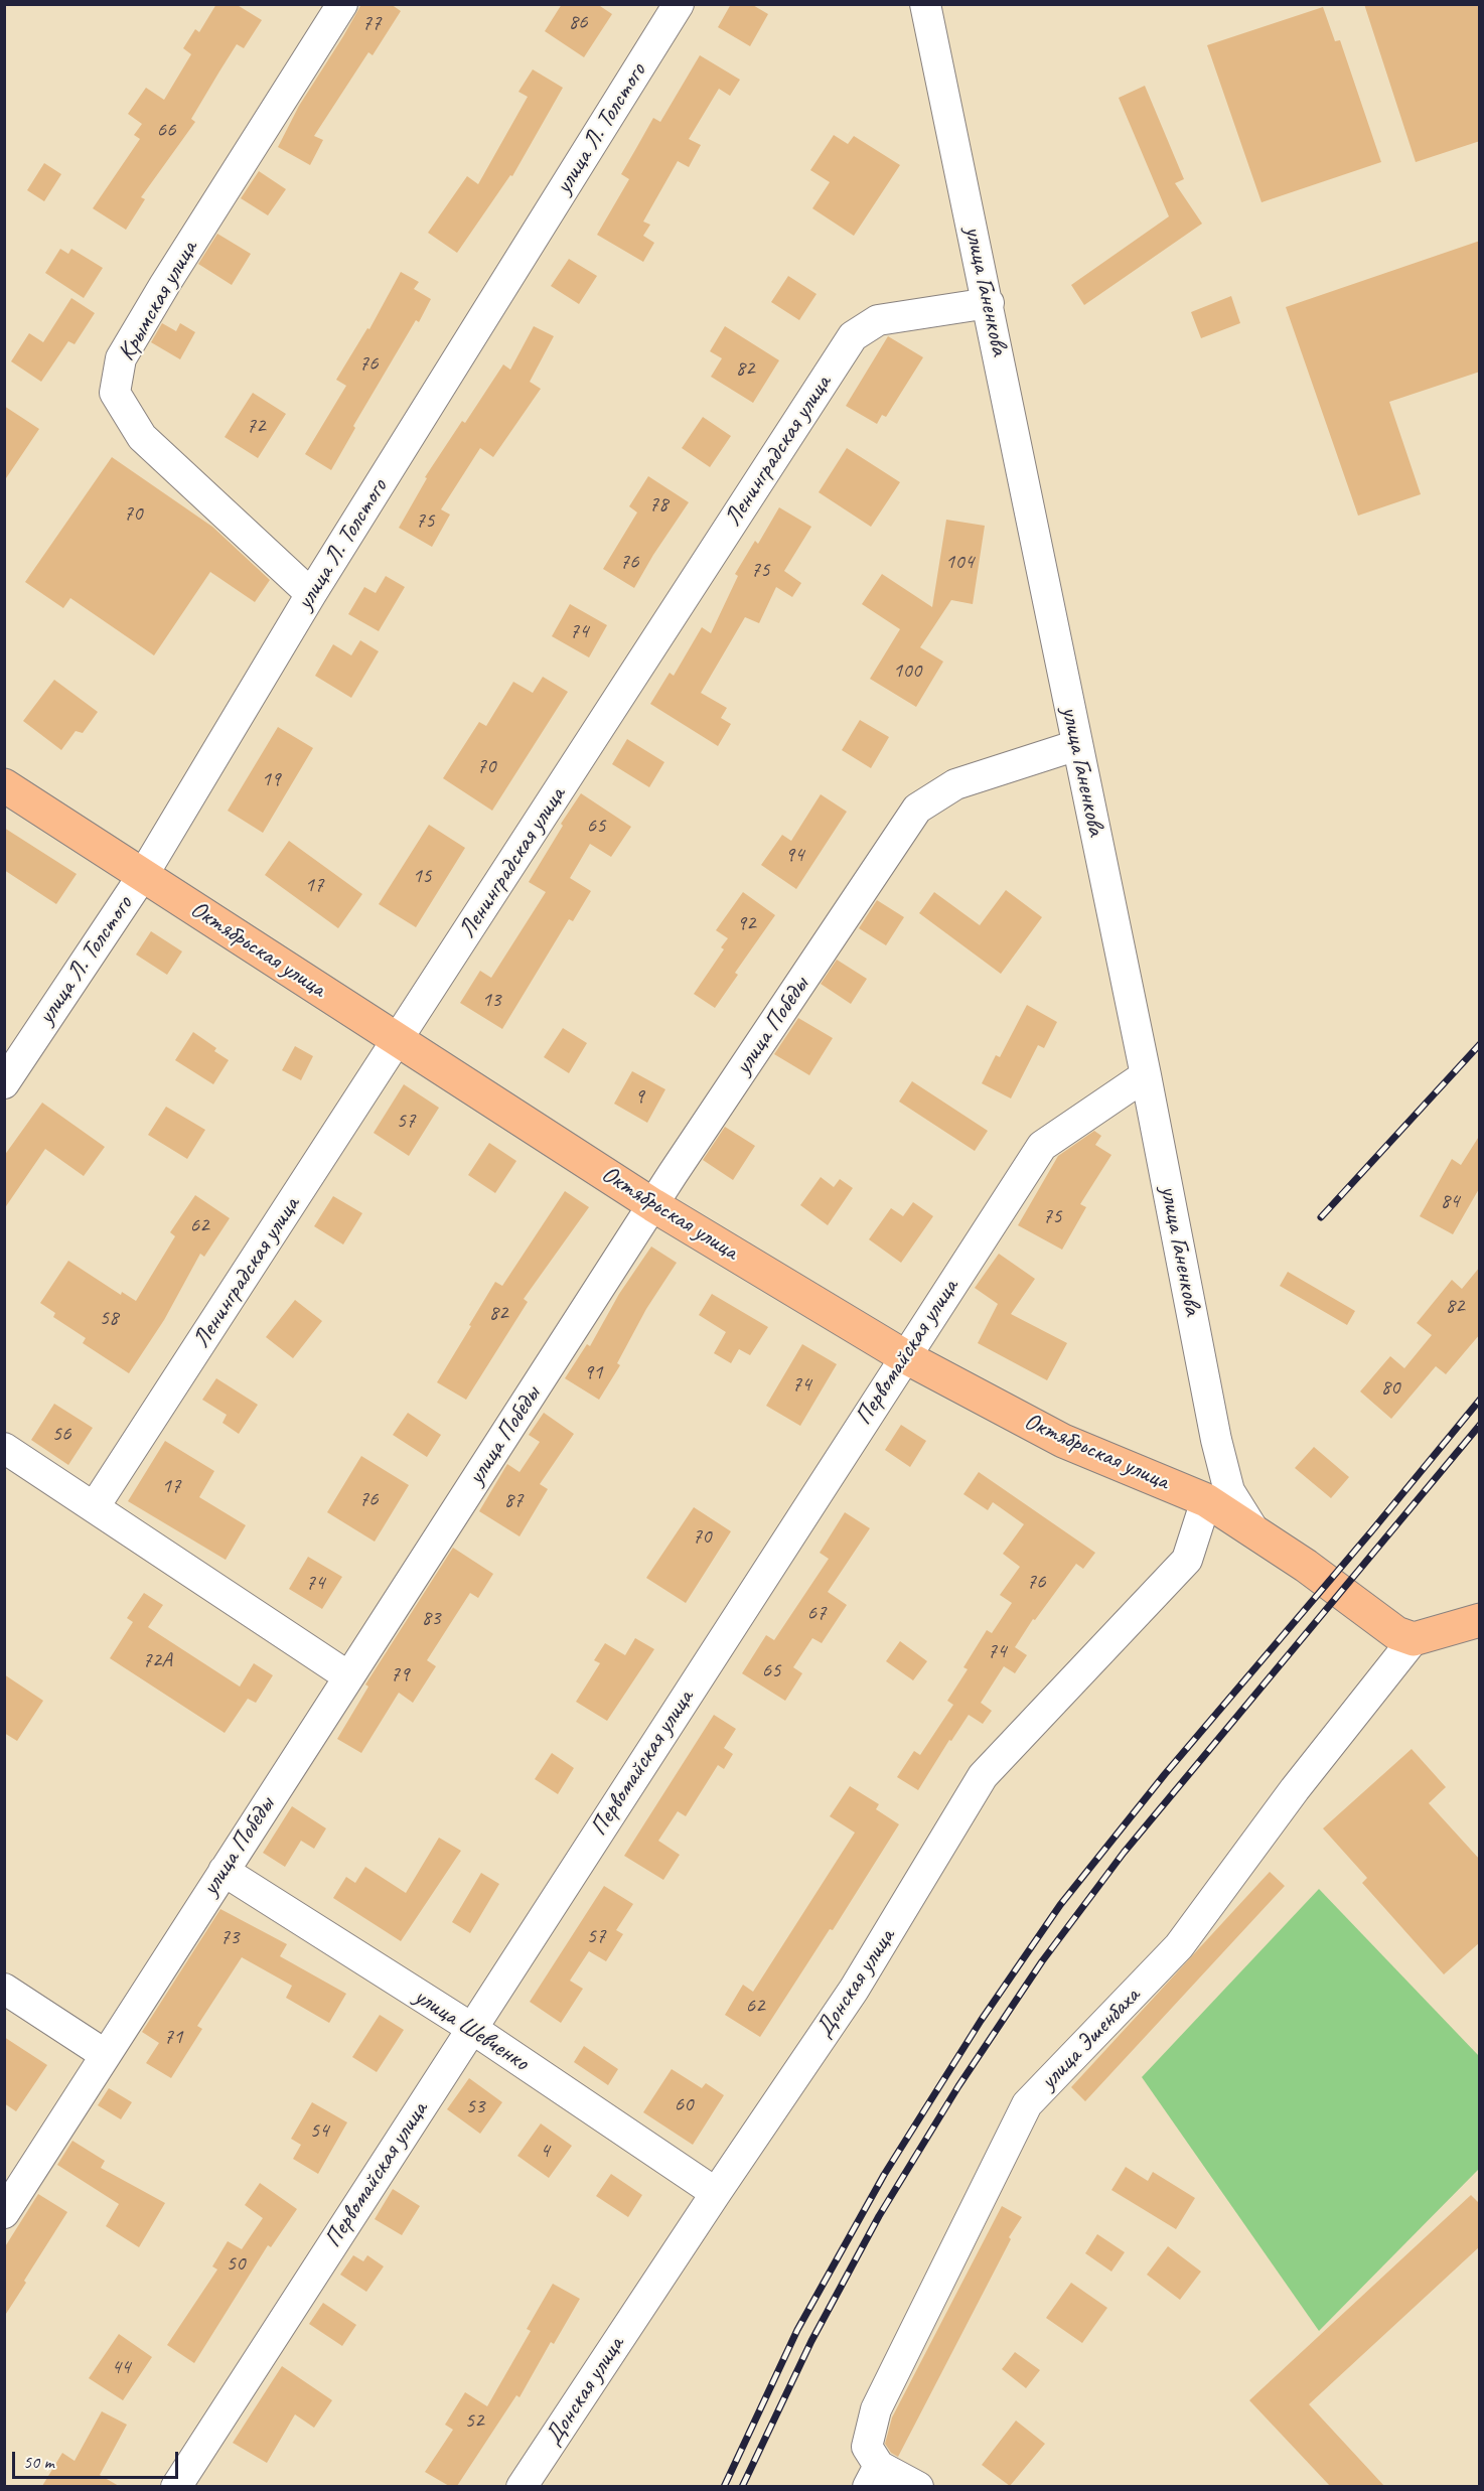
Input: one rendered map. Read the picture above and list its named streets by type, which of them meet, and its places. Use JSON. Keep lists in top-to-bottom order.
{
  "streets": {
    "main road": ["Октябрьская улица"],
    "street": [
      "улица Л. Толстого",
      "улица Ганенкова",
      "Крымская улица",
      "Ленинградская улица",
      "улица Победы",
      "Первомайская улица",
      "Донская улица",
      "улица Шевченко",
      "улица Эшенбаха"
    ]
  },
  "crossings": [
    ["улица Л. Толстого", "Крымская улица"],
    ["улица Л. Толстого", "Октябрьская улица"],
    ["улица Ганенкова", "Ленинградская улица"],
    ["улица Ганенкова", "Октябрьская улица"],
    ["улица Ганенкова", "улица Победы"],
    ["улица Ганенкова", "Первомайская улица"],
    ["Ленинградская улица", "Октябрьская улица"],
    ["Октябрьская улица", "улица Победы"],
    ["Октябрьская улица", "Первомайская улица"],
    ["Октябрьская улица", "Донская улица"],
    ["Октябрьская улица", "улица Эшенбаха"],
    ["улица Победы", "улица Шевченко"],
    ["Первомайская улица", "улица Шевченко"],
    ["Донская улица", "улица Шевченко"]
  ],
  "house_numbers": [
    "86",
    "77",
    "66",
    "76",
    "82",
    "72",
    "78",
    "70",
    "75",
    "76",
    "104",
    "75",
    "74",
    "100",
    "70",
    "19",
    "65",
    "94",
    "15",
    "17",
    "92",
    "13",
    "9",
    "57",
    "84",
    "75",
    "62",
    "82",
    "82",
    "58",
    "91",
    "74",
    "80",
    "56",
    "17",
    "76",
    "87",
    "70",
    "76",
    "74",
    "67",
    "83",
    "74",
    "72А",
    "65",
    "79",
    "57",
    "73",
    "62",
    "71",
    "60",
    "53",
    "54",
    "4",
    "50",
    "44",
    "52"
  ],
  "scale_bar": "50 m"
}
